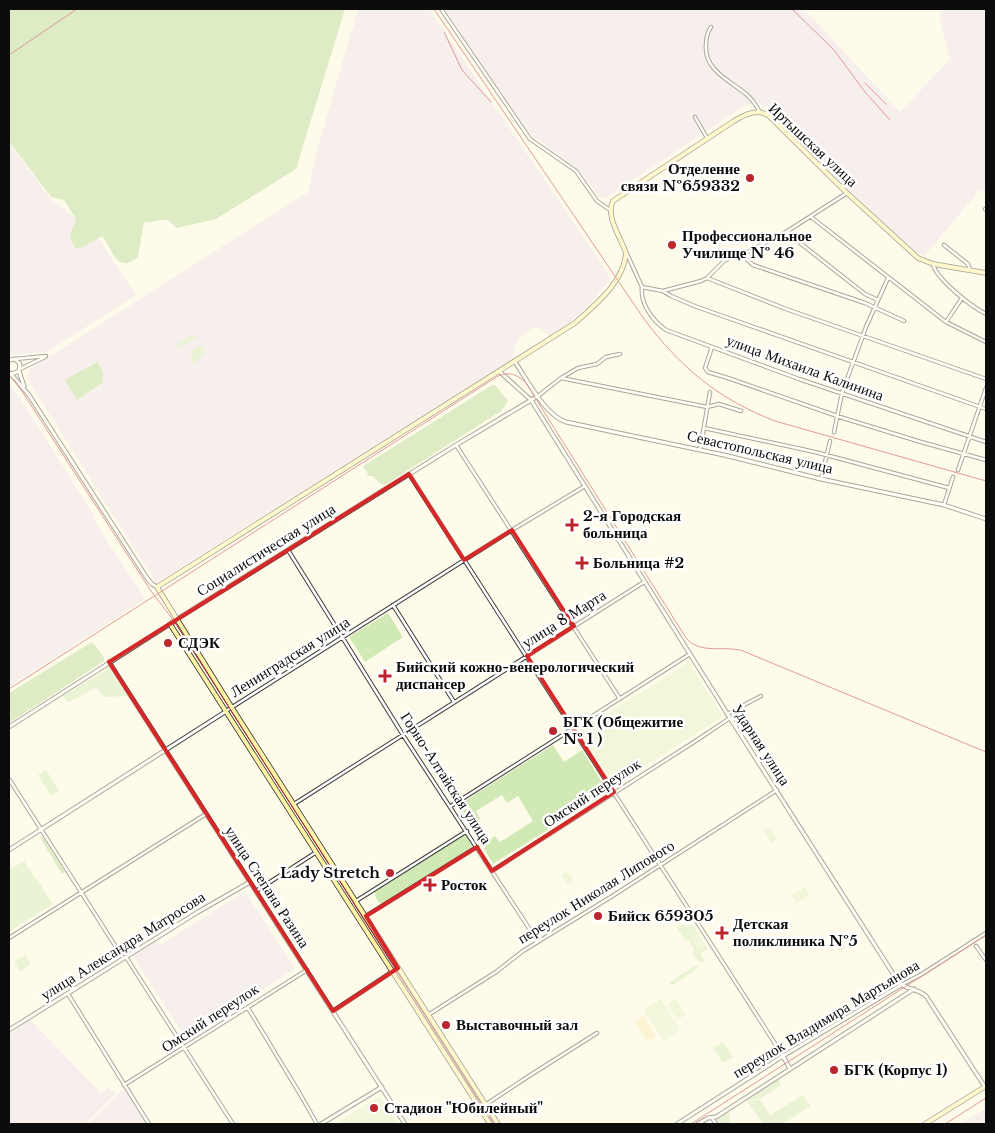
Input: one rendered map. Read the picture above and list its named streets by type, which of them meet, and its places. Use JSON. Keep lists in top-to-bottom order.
{
  "streets": {
    "main road": ["Иртышская улица", "Социалистическая улица"],
    "street": [
      "улица Михаила Калинина",
      "Севастопольская улица",
      "улица 8 Марта",
      "Ленинградская улица",
      "Ударная улица",
      "Горно-Алтайская улица",
      "Омский переулок",
      "улица Степана Разина",
      "переулок Николая Липового",
      "улица Александра Матросова",
      "переулок Владимира Мартьянова"
    ]
  },
  "crossings": [
    ["Севастопольская улица", "Социалистическая улица"],
    ["Социалистическая улица", "Ударная улица"],
    ["Социалистическая улица", "Горно-Алтайская улица"],
    ["Социалистическая улица", "улица Степана Разина"],
    ["улица 8 Марта", "Ударная улица"],
    ["улица 8 Марта", "Горно-Алтайская улица"],
    ["Ленинградская улица", "Ударная улица"],
    ["Ленинградская улица", "Горно-Алтайская улица"],
    ["Ленинградская улица", "улица Степана Разина"],
    ["Ударная улица", "Омский переулок"],
    ["Ударная улица", "переулок Николая Липового"],
    ["Ударная улица", "переулок Владимира Мартьянова"],
    ["Горно-Алтайская улица", "Омский переулок"],
    ["Горно-Алтайская улица", "переулок Николая Липового"],
    ["Омский переулок", "улица Степана Разина"],
    ["улица Степана Разина", "улица Александра Матросова"]
  ],
  "places": {
    "other": [
      "Отделение связи №659332",
      "Профессиональное Училище № 46",
      "СДЭК",
      "БГК (Общежитие № 1 )",
      "Lady Stretch",
      "Бийск 659305",
      "Выставочный зал",
      "БГК (Корпус 1)",
      "Стадион \"Юбилейный\""
    ],
    "health": [
      "2-я Городская больница",
      "Больница #2",
      "Бийский кожно-венерологический диспансер",
      "Росток",
      "Детская поликлиника №5"
    ]
  }
}
